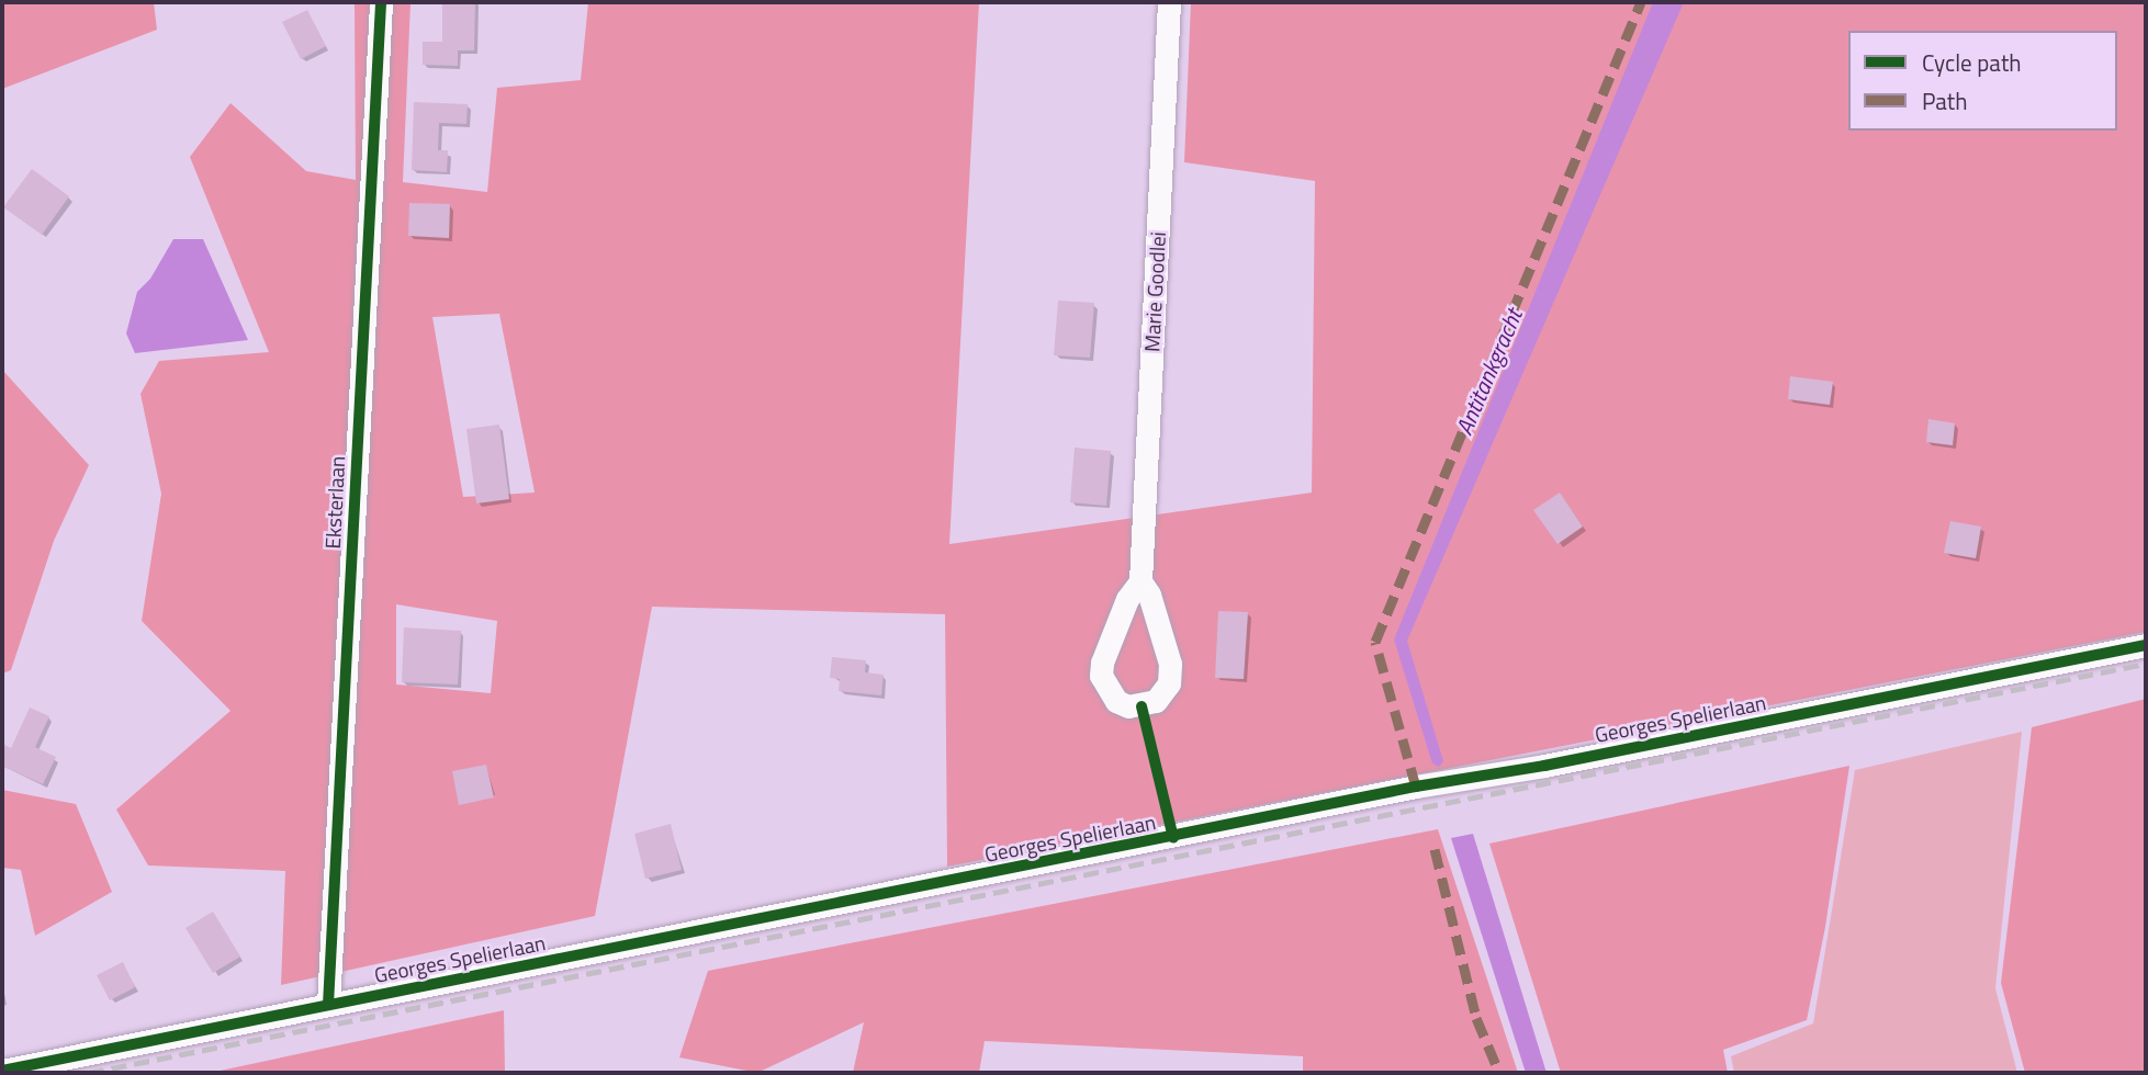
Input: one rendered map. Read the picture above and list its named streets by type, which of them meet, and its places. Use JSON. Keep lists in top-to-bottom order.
{
  "streets": {
    "street": ["Marie Goodlei", "Eksterlaan", "Georges Spelierlaan"]
  },
  "crossings": [
    ["Eksterlaan", "Georges Spelierlaan"]
  ],
  "water": ["Antitankgracht"],
  "legend": ["Cycle path", "Path"]
}
